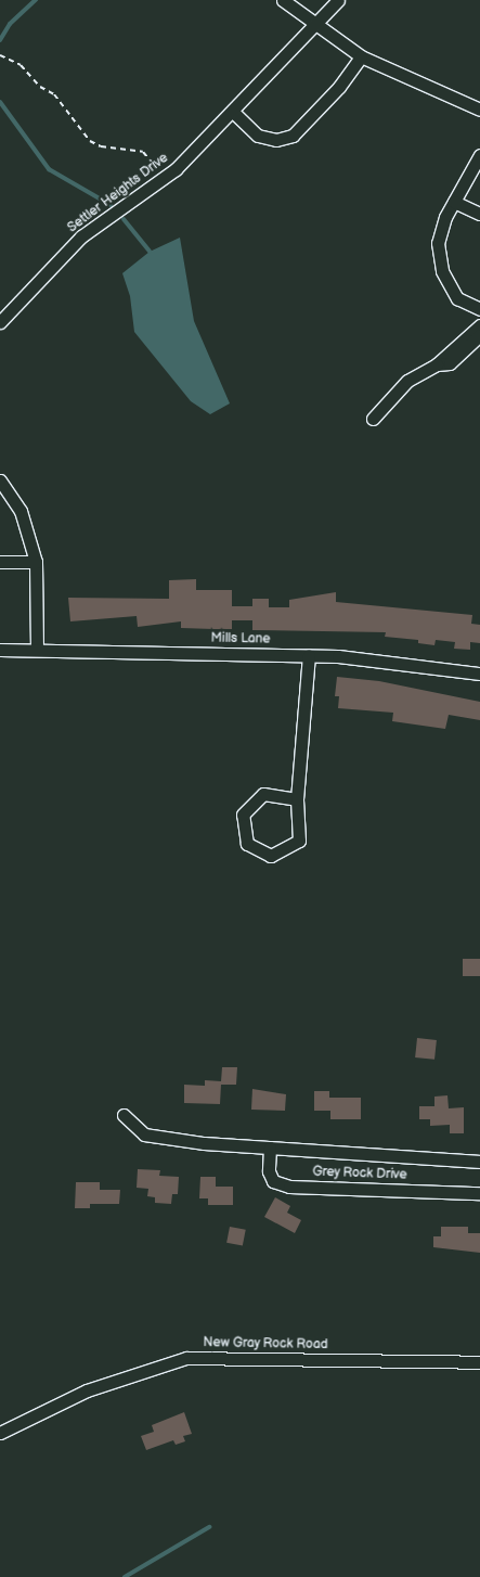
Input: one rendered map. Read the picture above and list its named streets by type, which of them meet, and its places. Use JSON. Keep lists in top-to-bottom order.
{
  "streets": {
    "street": [
      "Settler Heights Drive",
      "Mills Lane",
      "Grey Rock Drive",
      "New Gray Rock Road"
    ]
  }
}
